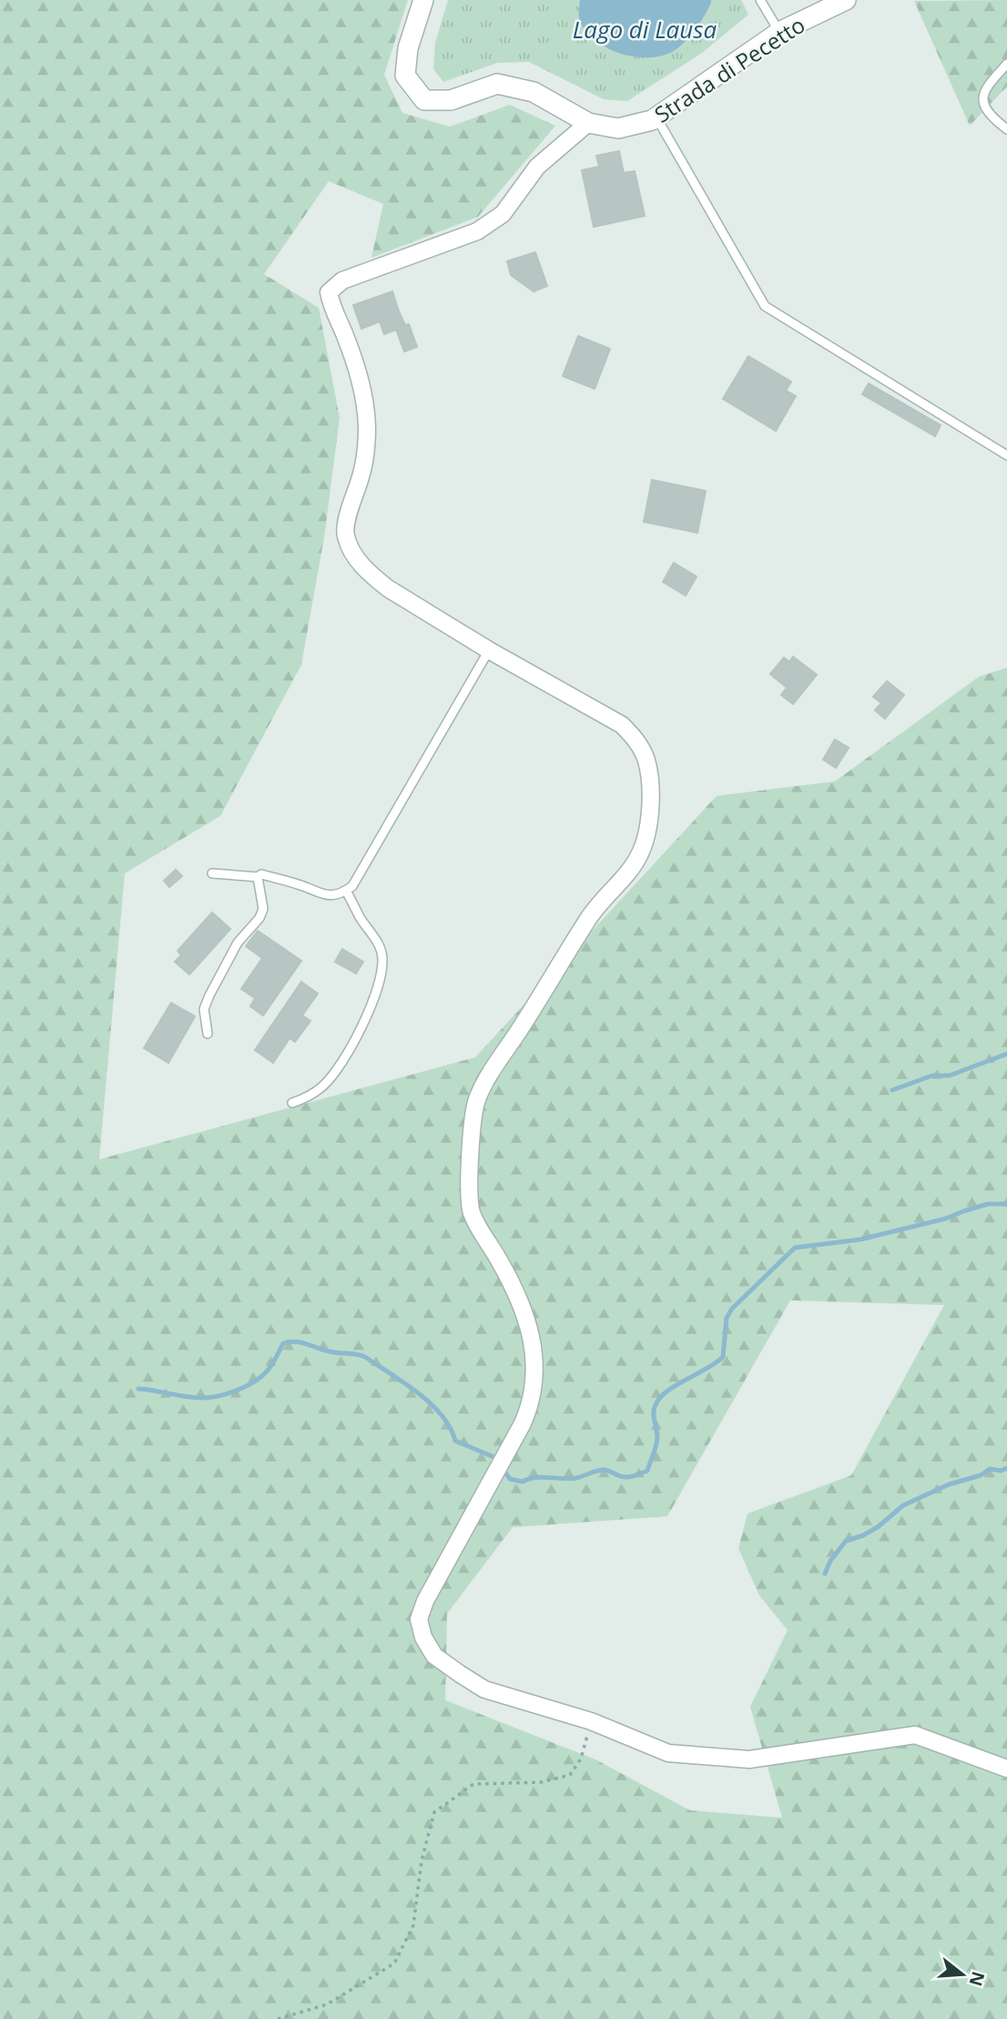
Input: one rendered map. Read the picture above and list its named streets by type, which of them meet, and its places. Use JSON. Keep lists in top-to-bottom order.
{
  "streets": {
    "street": ["Strada di Pecetto"]
  },
  "water": ["Lago di Lausa"],
  "north": "right"
}
